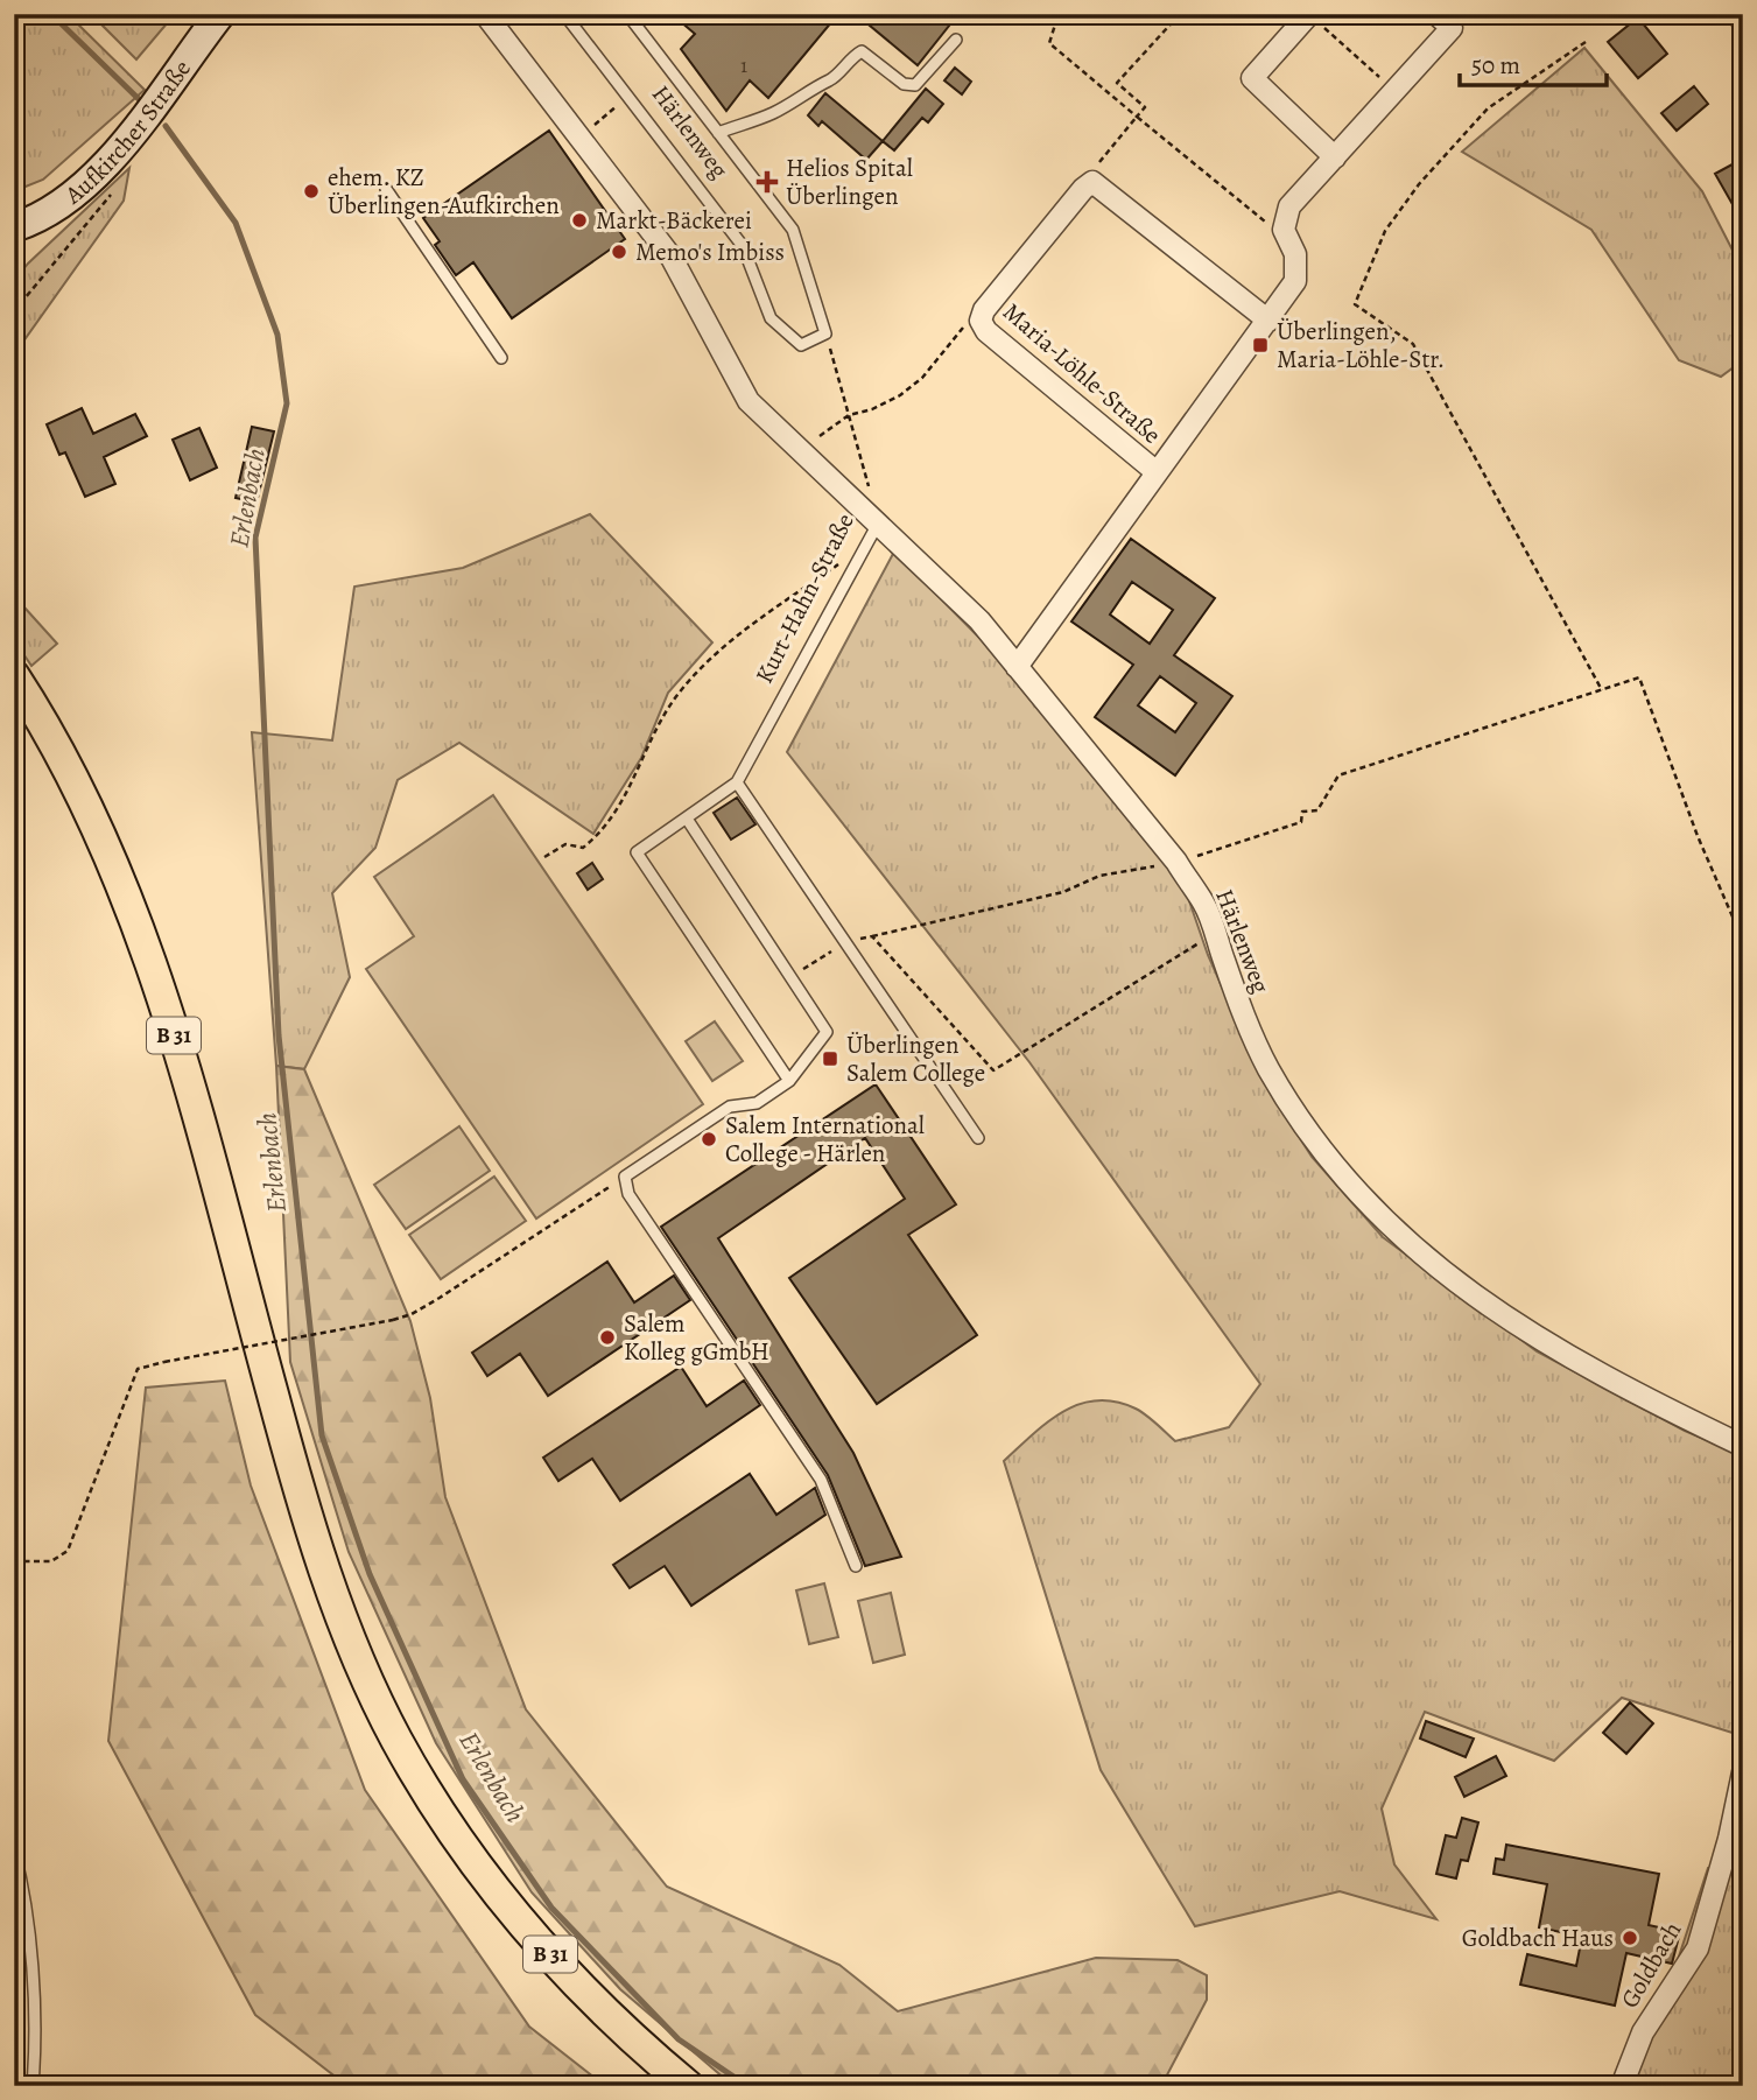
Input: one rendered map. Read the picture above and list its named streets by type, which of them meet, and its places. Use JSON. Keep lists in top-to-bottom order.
{
  "streets": {
    "main road": ["B 31"],
    "street": [
      "Aufkircher Straße",
      "Härlenweg",
      "Maria-Löhle-Straße",
      "Kurt-Hahn-Straße",
      "Goldbach"
    ]
  },
  "crossings": [
    ["Härlenweg", "Maria-Löhle-Straße"],
    ["Härlenweg", "Kurt-Hahn-Straße"]
  ],
  "water": ["Erlenbach"],
  "places": {
    "health": ["Helios Spital Überlingen"],
    "other": [
      "ehem. KZ Überlingen-Aufkirchen",
      "Markt-Bäckerei",
      "Memo's Imbiss",
      "Salem International College - Härlen",
      "Salem Kolleg gGmbH",
      "Goldbach Haus"
    ],
    "transit": ["Überlingen, Maria-Löhle-Str.", "Überlingen Salem College"]
  },
  "house_numbers": ["1"],
  "scale_bar": "50 m"
}
